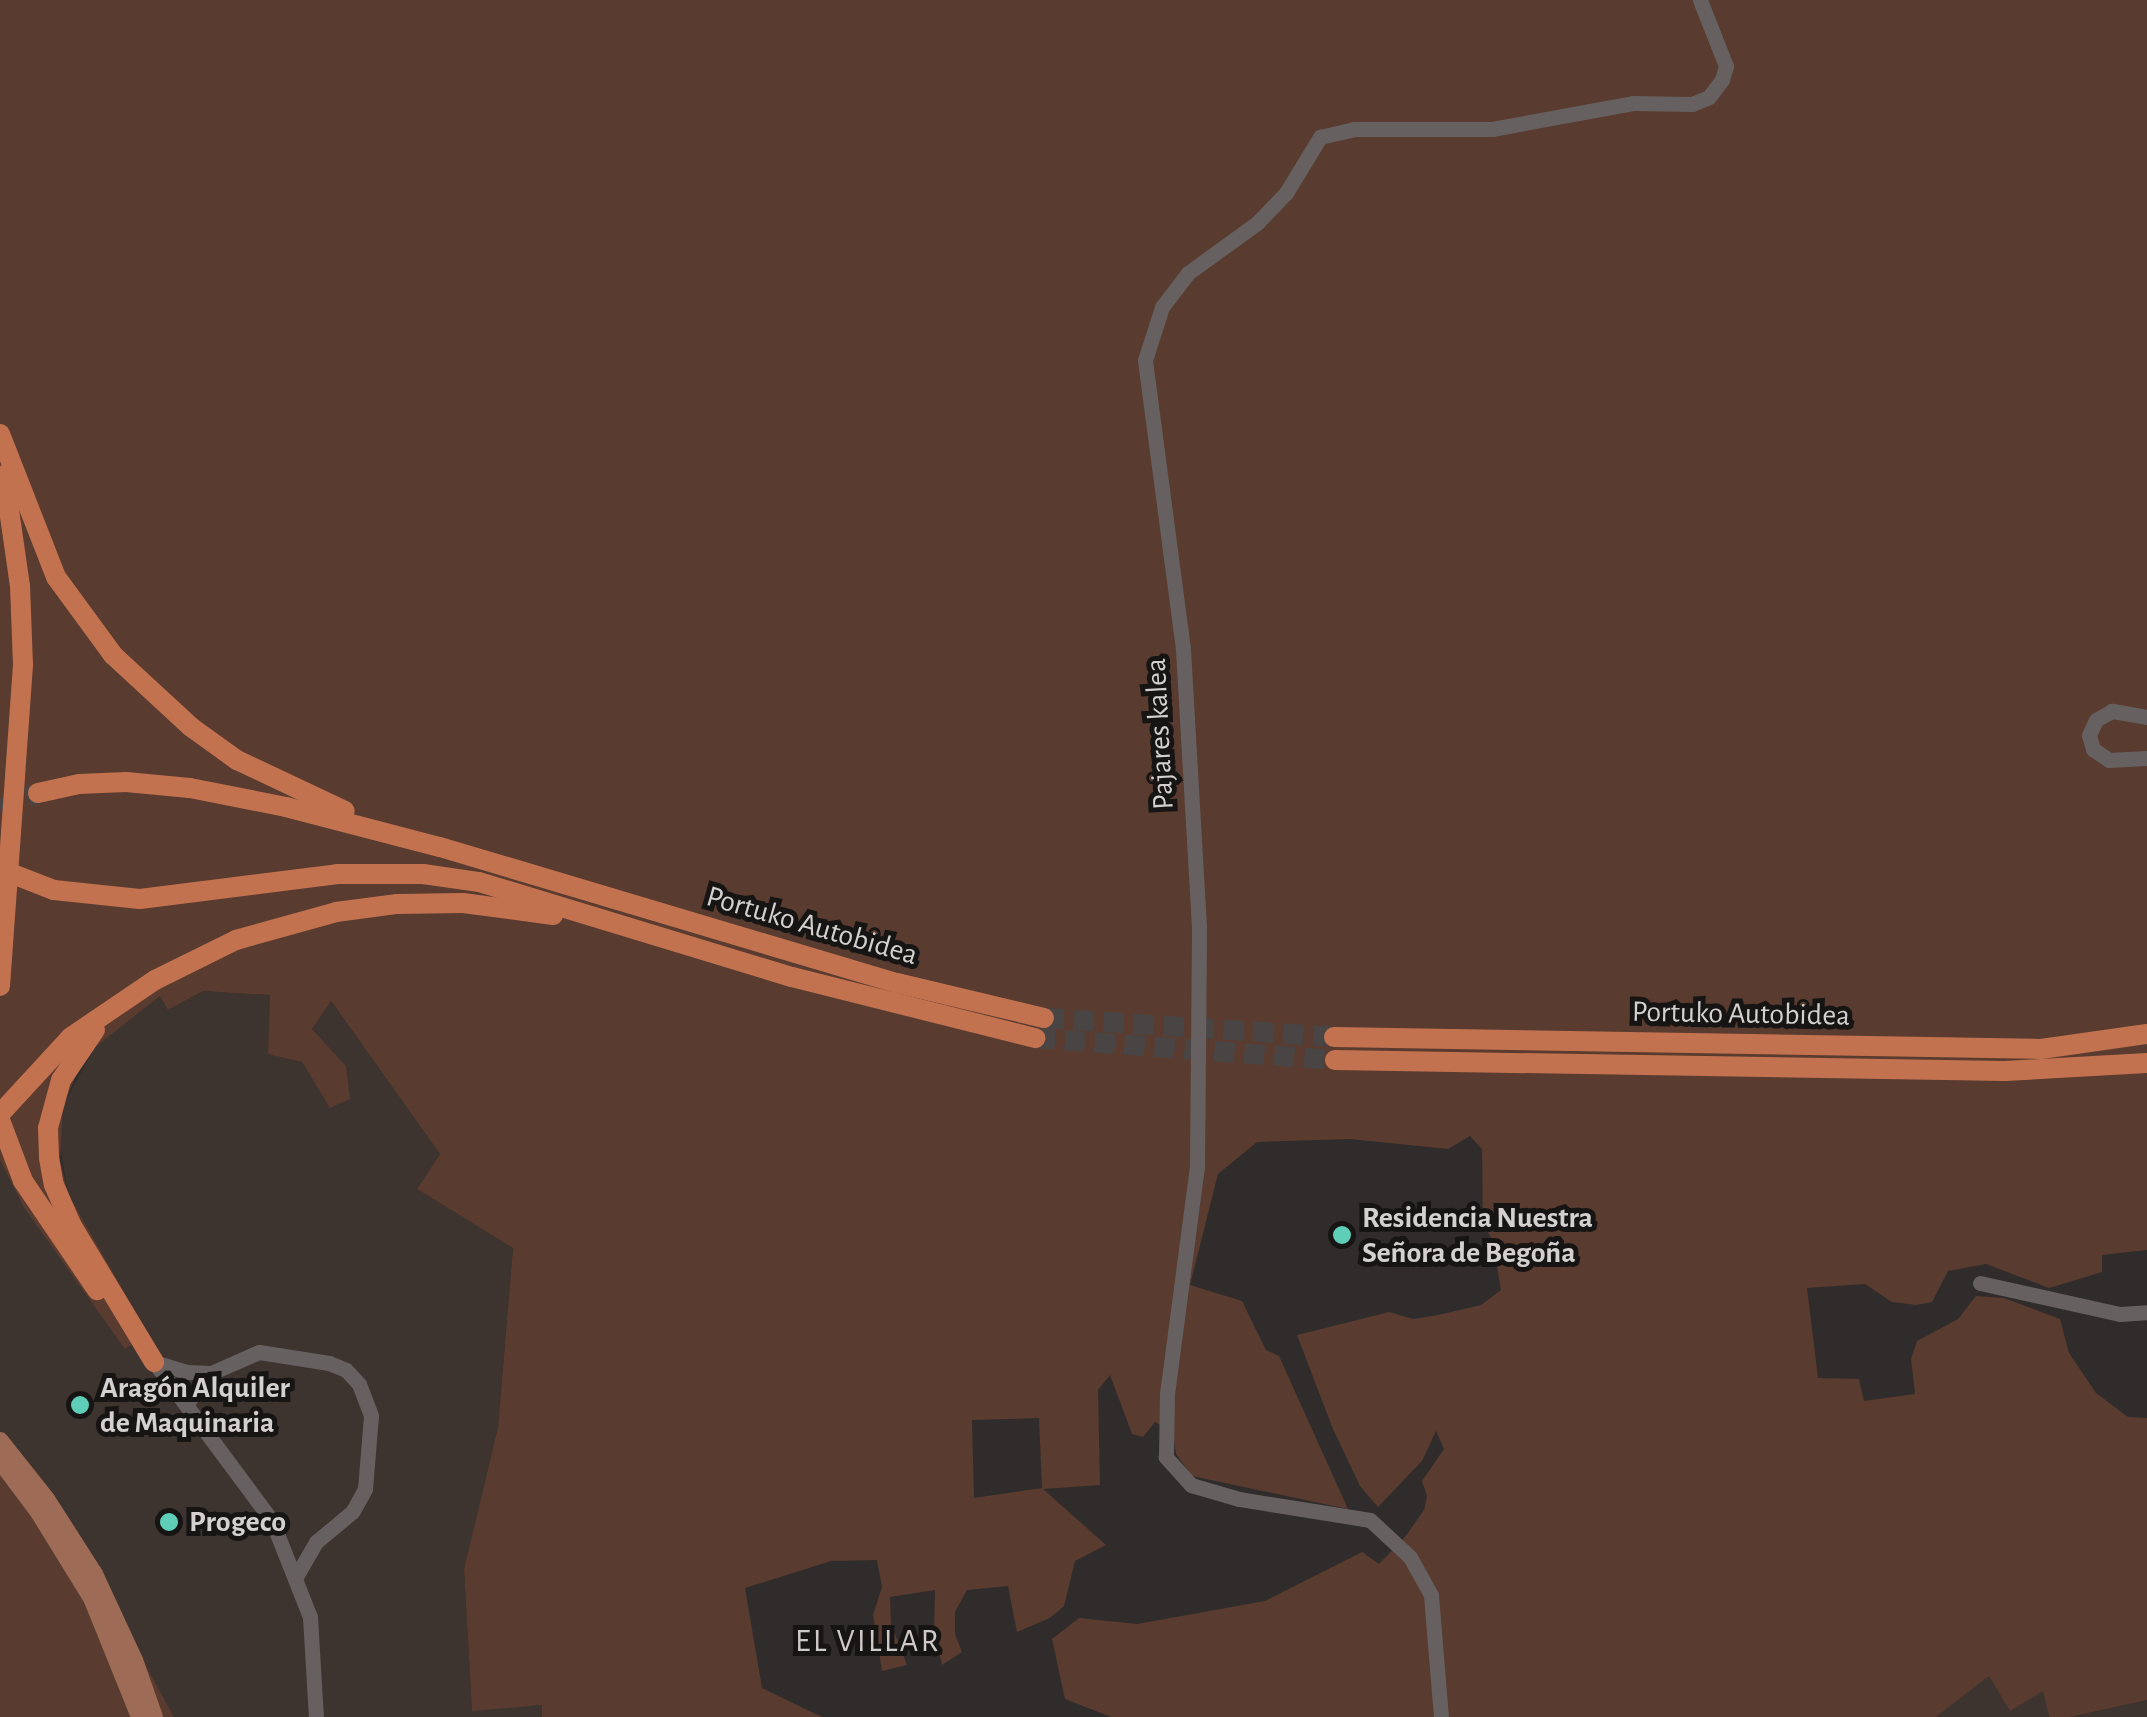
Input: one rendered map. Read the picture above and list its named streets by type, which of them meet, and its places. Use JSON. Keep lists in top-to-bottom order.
{
  "streets": {
    "highway": ["Portuko Autobidea"],
    "street": ["Pajares kalea"]
  },
  "districts": ["EL VILLAR"],
  "places": ["Residencia Nuestra Señora de Begoña", "Aragón Alquiler de Maquinaria", "Progeco"]
}
